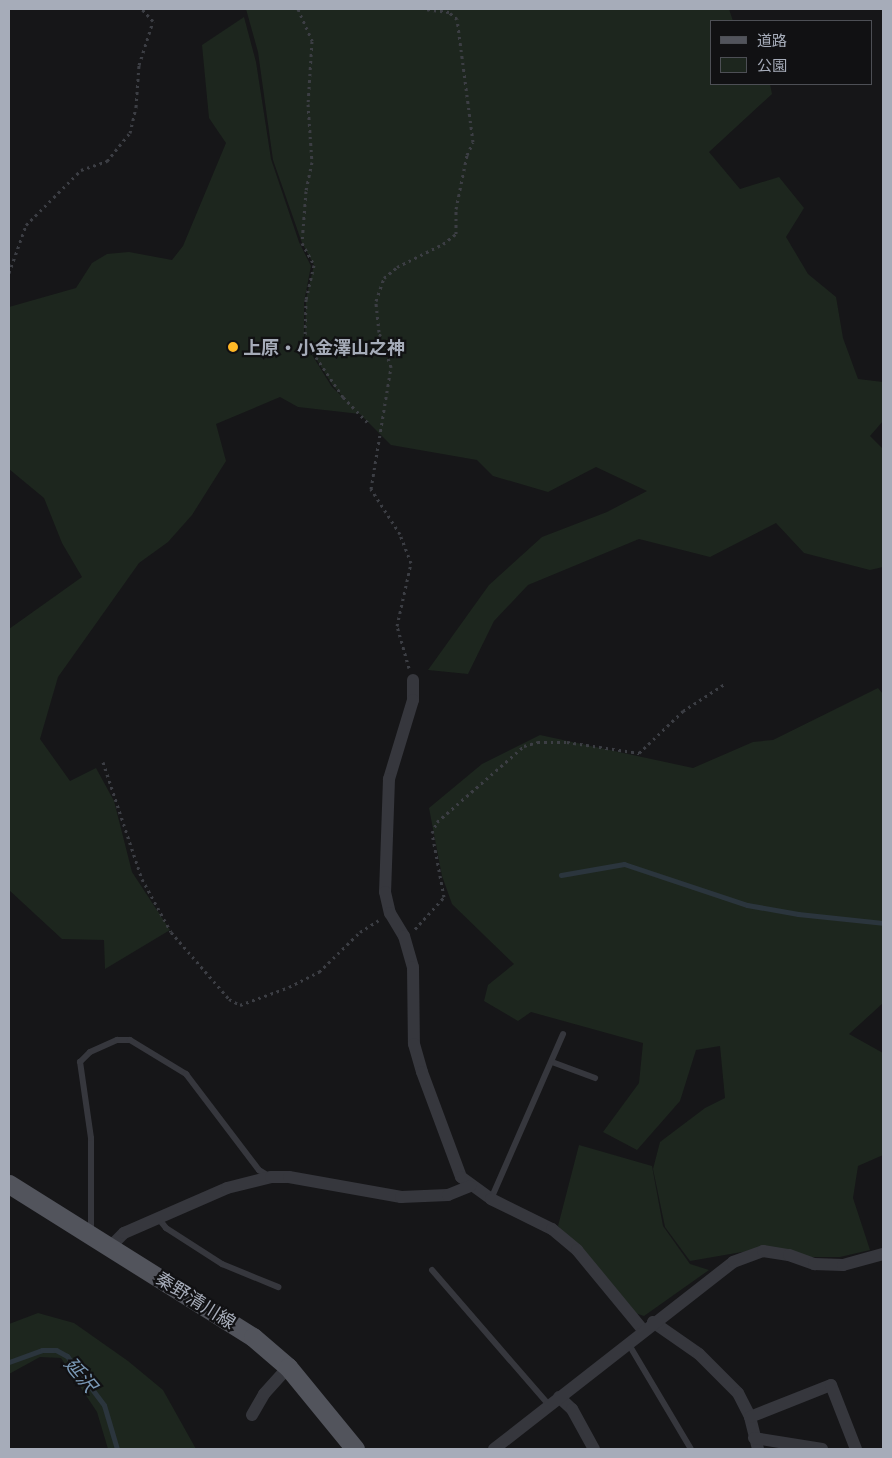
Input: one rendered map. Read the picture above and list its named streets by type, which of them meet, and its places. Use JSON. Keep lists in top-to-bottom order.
{
  "streets": {
    "main road": ["秦野清川線"]
  },
  "water": ["延沢"],
  "places": ["上原・小金澤山之神"],
  "legend": ["道路", "公園"]
}
